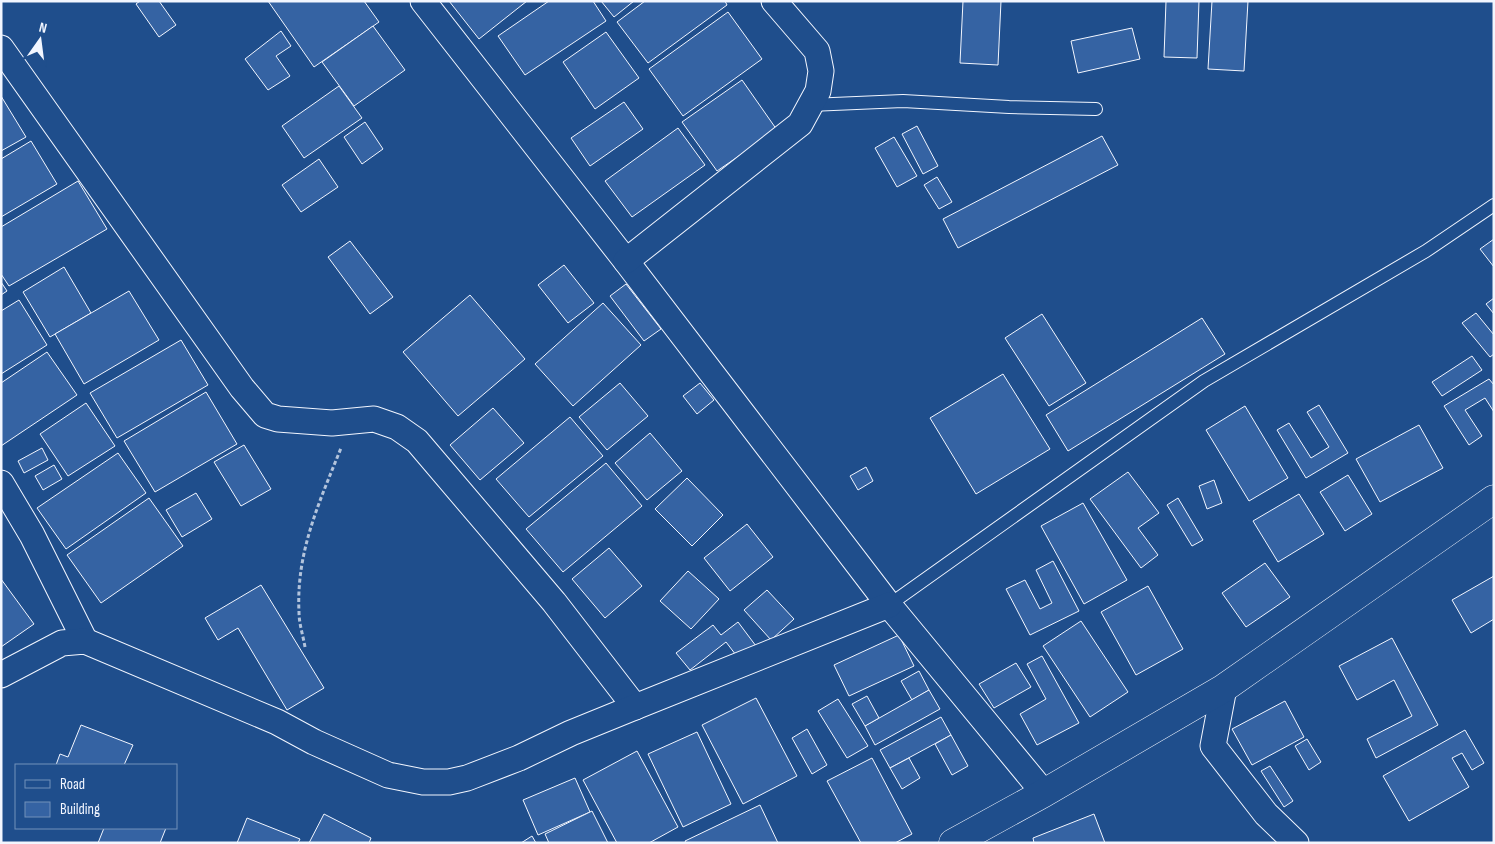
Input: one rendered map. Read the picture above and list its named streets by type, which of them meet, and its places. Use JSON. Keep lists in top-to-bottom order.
{
  "legend": ["Road", "Building"],
  "north": "top"
}
